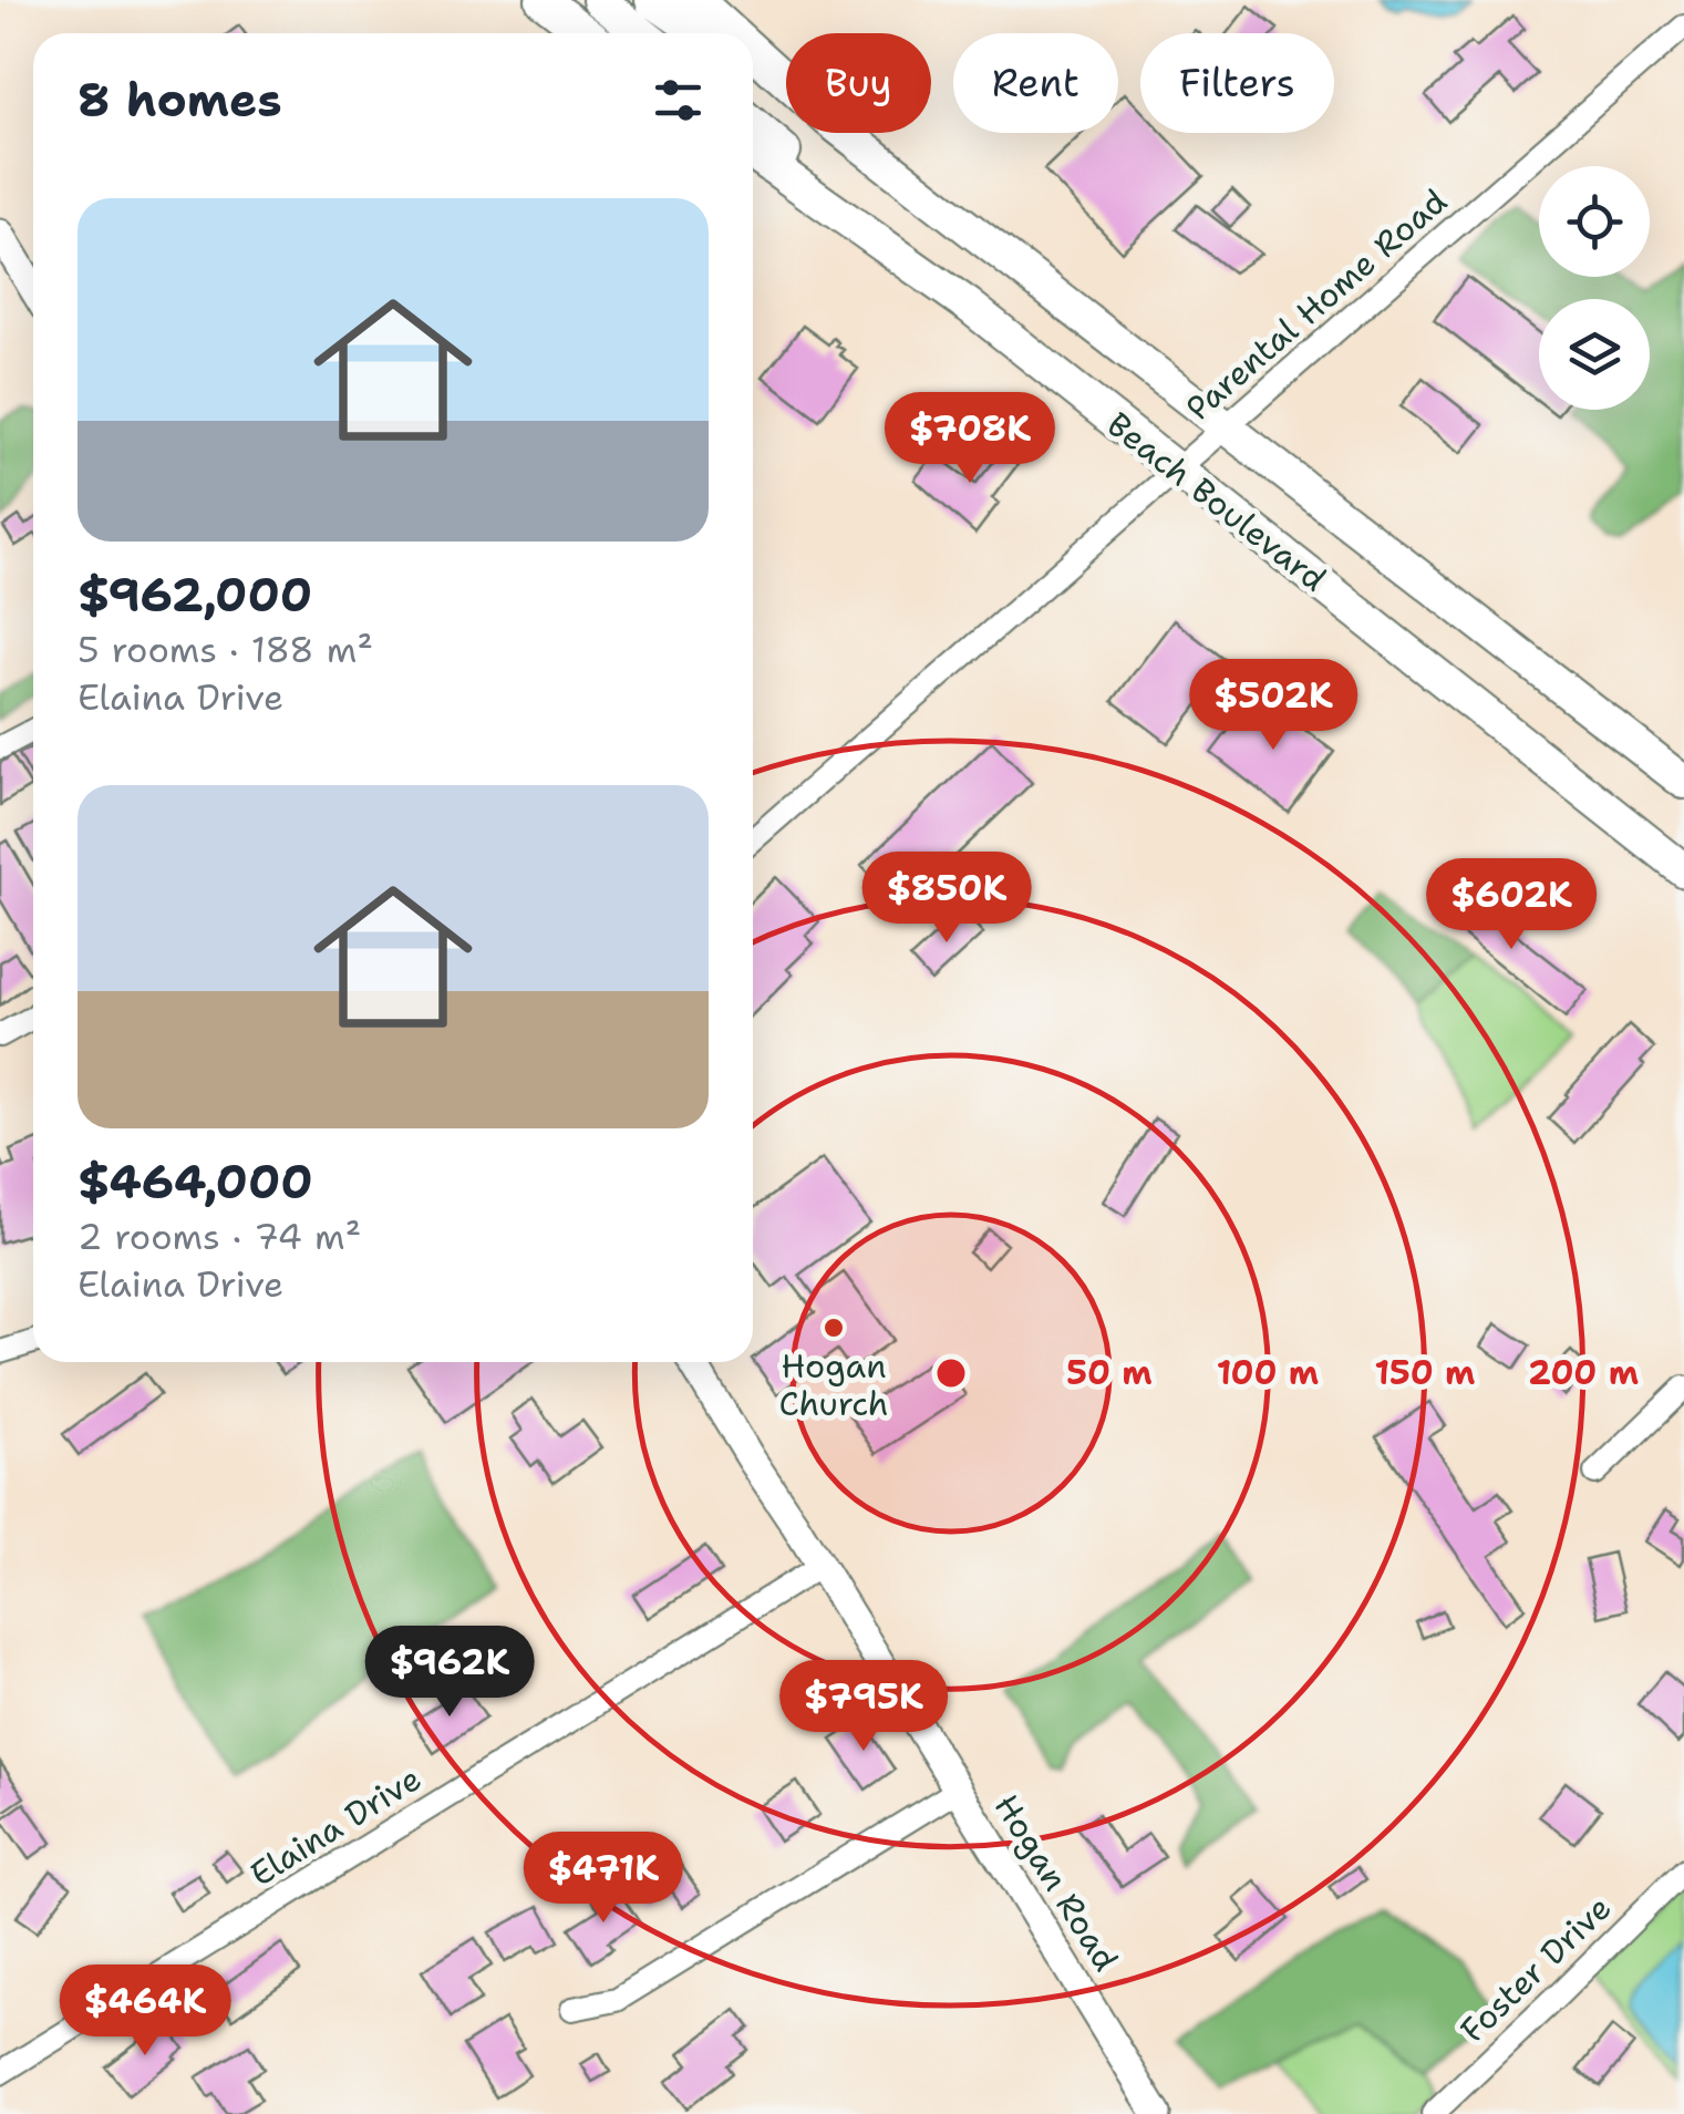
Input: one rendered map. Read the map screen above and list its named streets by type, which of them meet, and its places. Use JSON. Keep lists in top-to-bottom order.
{
  "streets": {
    "highway": ["Beach Boulevard"],
    "main road": ["Hogan Road"],
    "street": ["Parental Home Road", "Elaina Drive", "Foster Drive"]
  },
  "crossings": [
    ["Parental Home Road", "Beach Boulevard"],
    ["Elaina Drive", "Hogan Road"]
  ],
  "places": ["Hogan Church"],
  "page": {
    "chip": ["Buy", "Rent", "Filters"],
    "heading": "8 homes",
    "list": [
      {
        "name": "$962,000",
        "note": "5 rooms · 188 m² · Elaina Drive"
      },
      {
        "name": "$464,000",
        "note": "2 rooms · 74 m² · Elaina Drive"
      }
    ],
    "price": [
      "$708K",
      "$502K",
      "$850K",
      "$602K",
      "$962K",
      "$795K",
      "$471K",
      "$464K"
    ]
  },
  "rings": [
    "50 m",
    "100 m",
    "150 m",
    "200 m"
  ]
}
